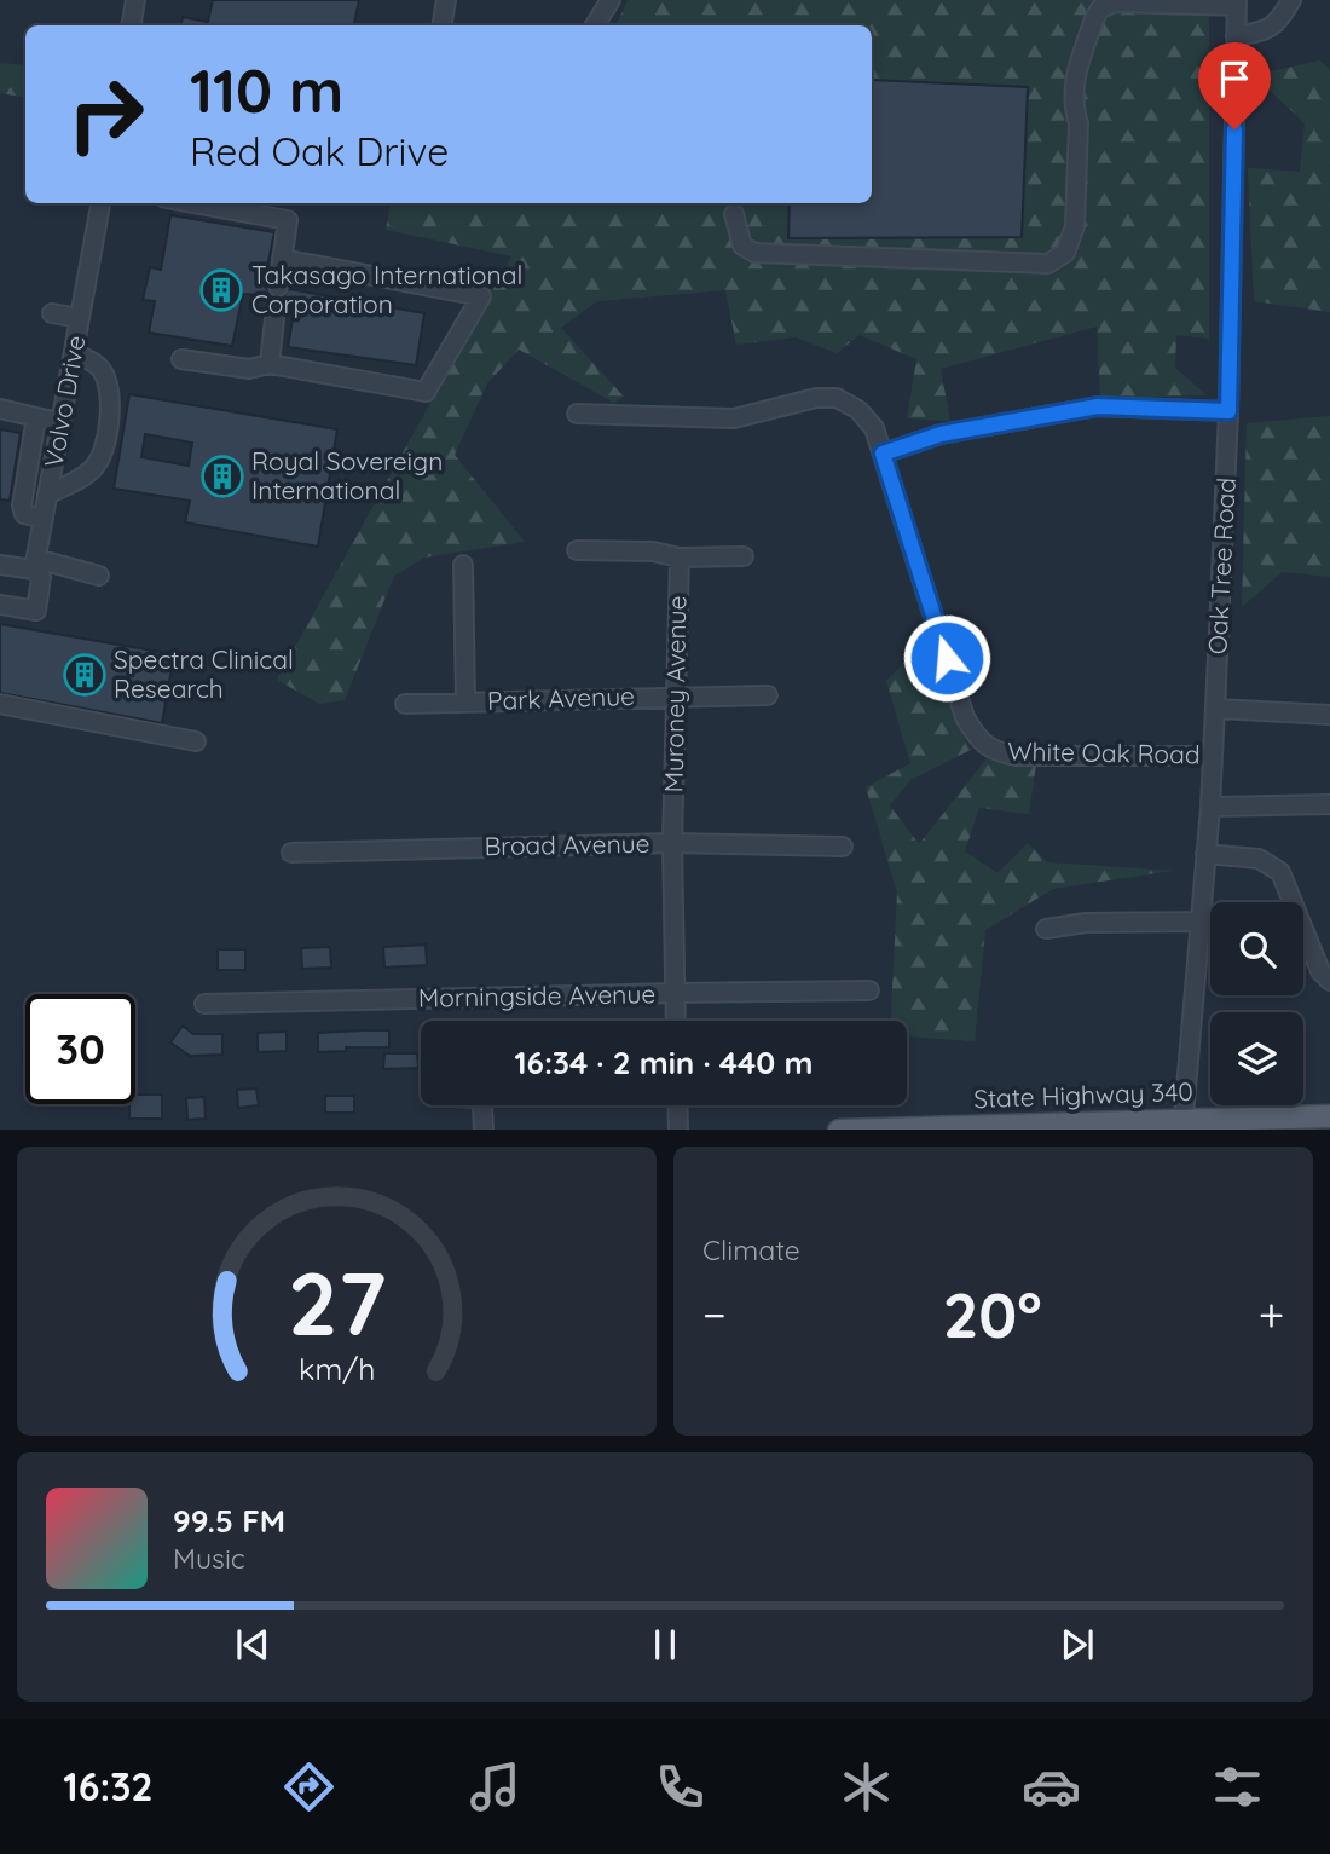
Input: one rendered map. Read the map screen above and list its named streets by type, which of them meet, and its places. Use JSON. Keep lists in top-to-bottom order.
{
  "streets": {
    "main road": ["State Highway 340"],
    "street": [
      "Volvo Drive",
      "Oak Tree Road",
      "Muroney Avenue",
      "Park Avenue",
      "White Oak Road",
      "Broad Avenue",
      "Morningside Avenue"
    ]
  },
  "crossings": [
    ["Oak Tree Road", "White Oak Road"],
    ["Oak Tree Road", "State Highway 340"],
    ["Muroney Avenue", "Park Avenue"],
    ["Muroney Avenue", "Broad Avenue"],
    ["Muroney Avenue", "Morningside Avenue"]
  ],
  "places": {
    "building": ["Takasago International Corporation", "Royal Sovereign International", "Spectra Clinical Research"]
  },
  "page": {
    "turn": ["110 m", "Red Oak Drive"],
    "limit": "30",
    "trip": "16:34 · 2 min · 440 m",
    "tile": "Climate",
    "heat": ["−", "20°", "+"],
    "song": ["99.5 FM", "Music"],
    "tabs": "16:32",
    "gauge": ["27", "km/h"]
  }
}
